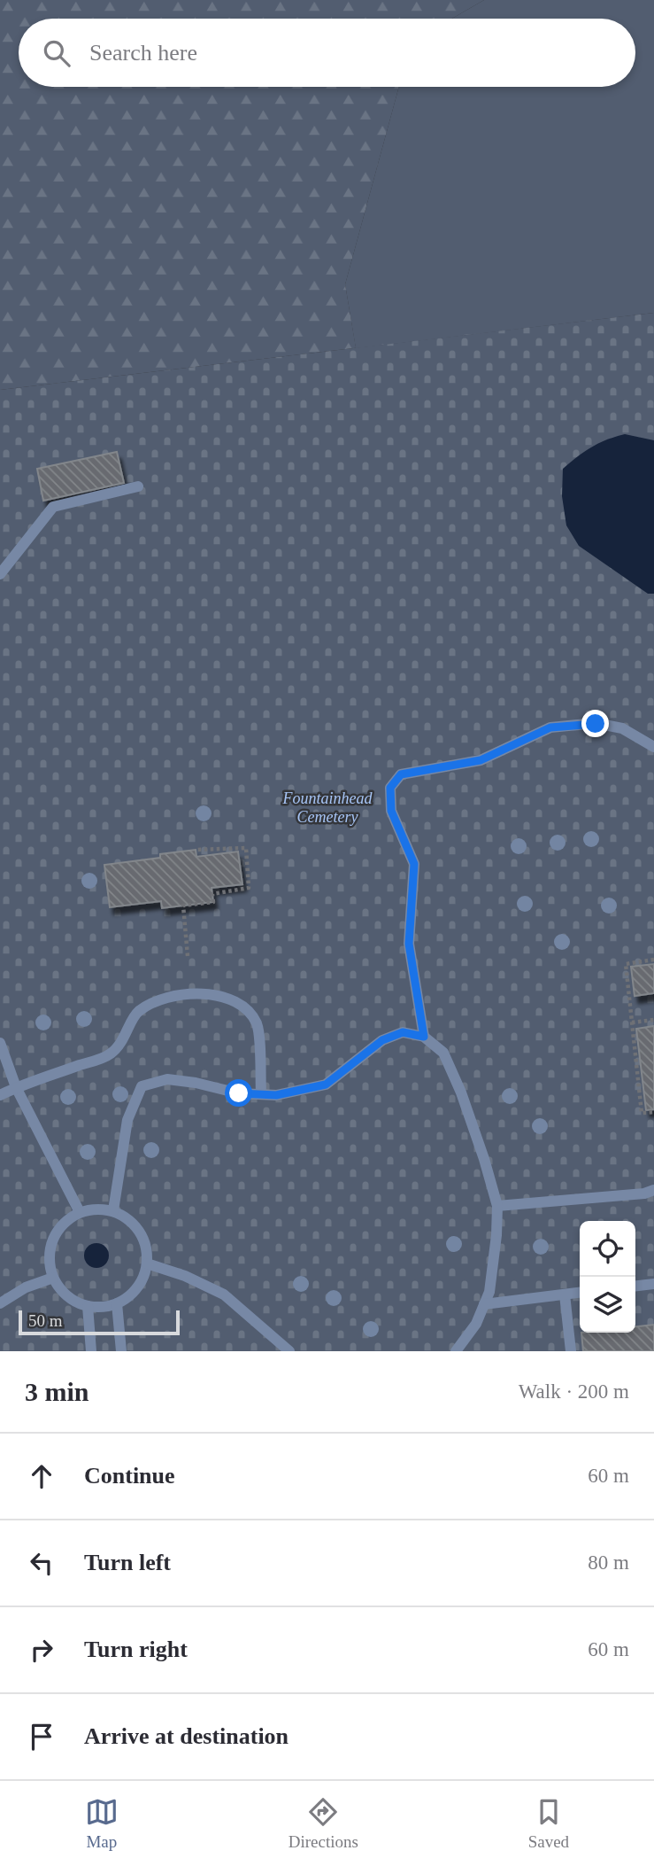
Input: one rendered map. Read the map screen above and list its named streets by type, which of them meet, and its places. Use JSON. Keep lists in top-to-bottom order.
{
  "parks": ["Fountainhead Cemetery"],
  "scale_bar": "50 m",
  "page": {
    "search": "Search here",
    "scale": "50 m",
    "heading": ["3 min", "Walk · 200 m"],
    "list": [
      ["Continue", "60 m"],
      ["Turn left", "80 m"],
      ["Turn right", "60 m"],
      "Arrive at destination"
    ],
    "nav": ["Map", "Directions", "Saved"]
  }
}
